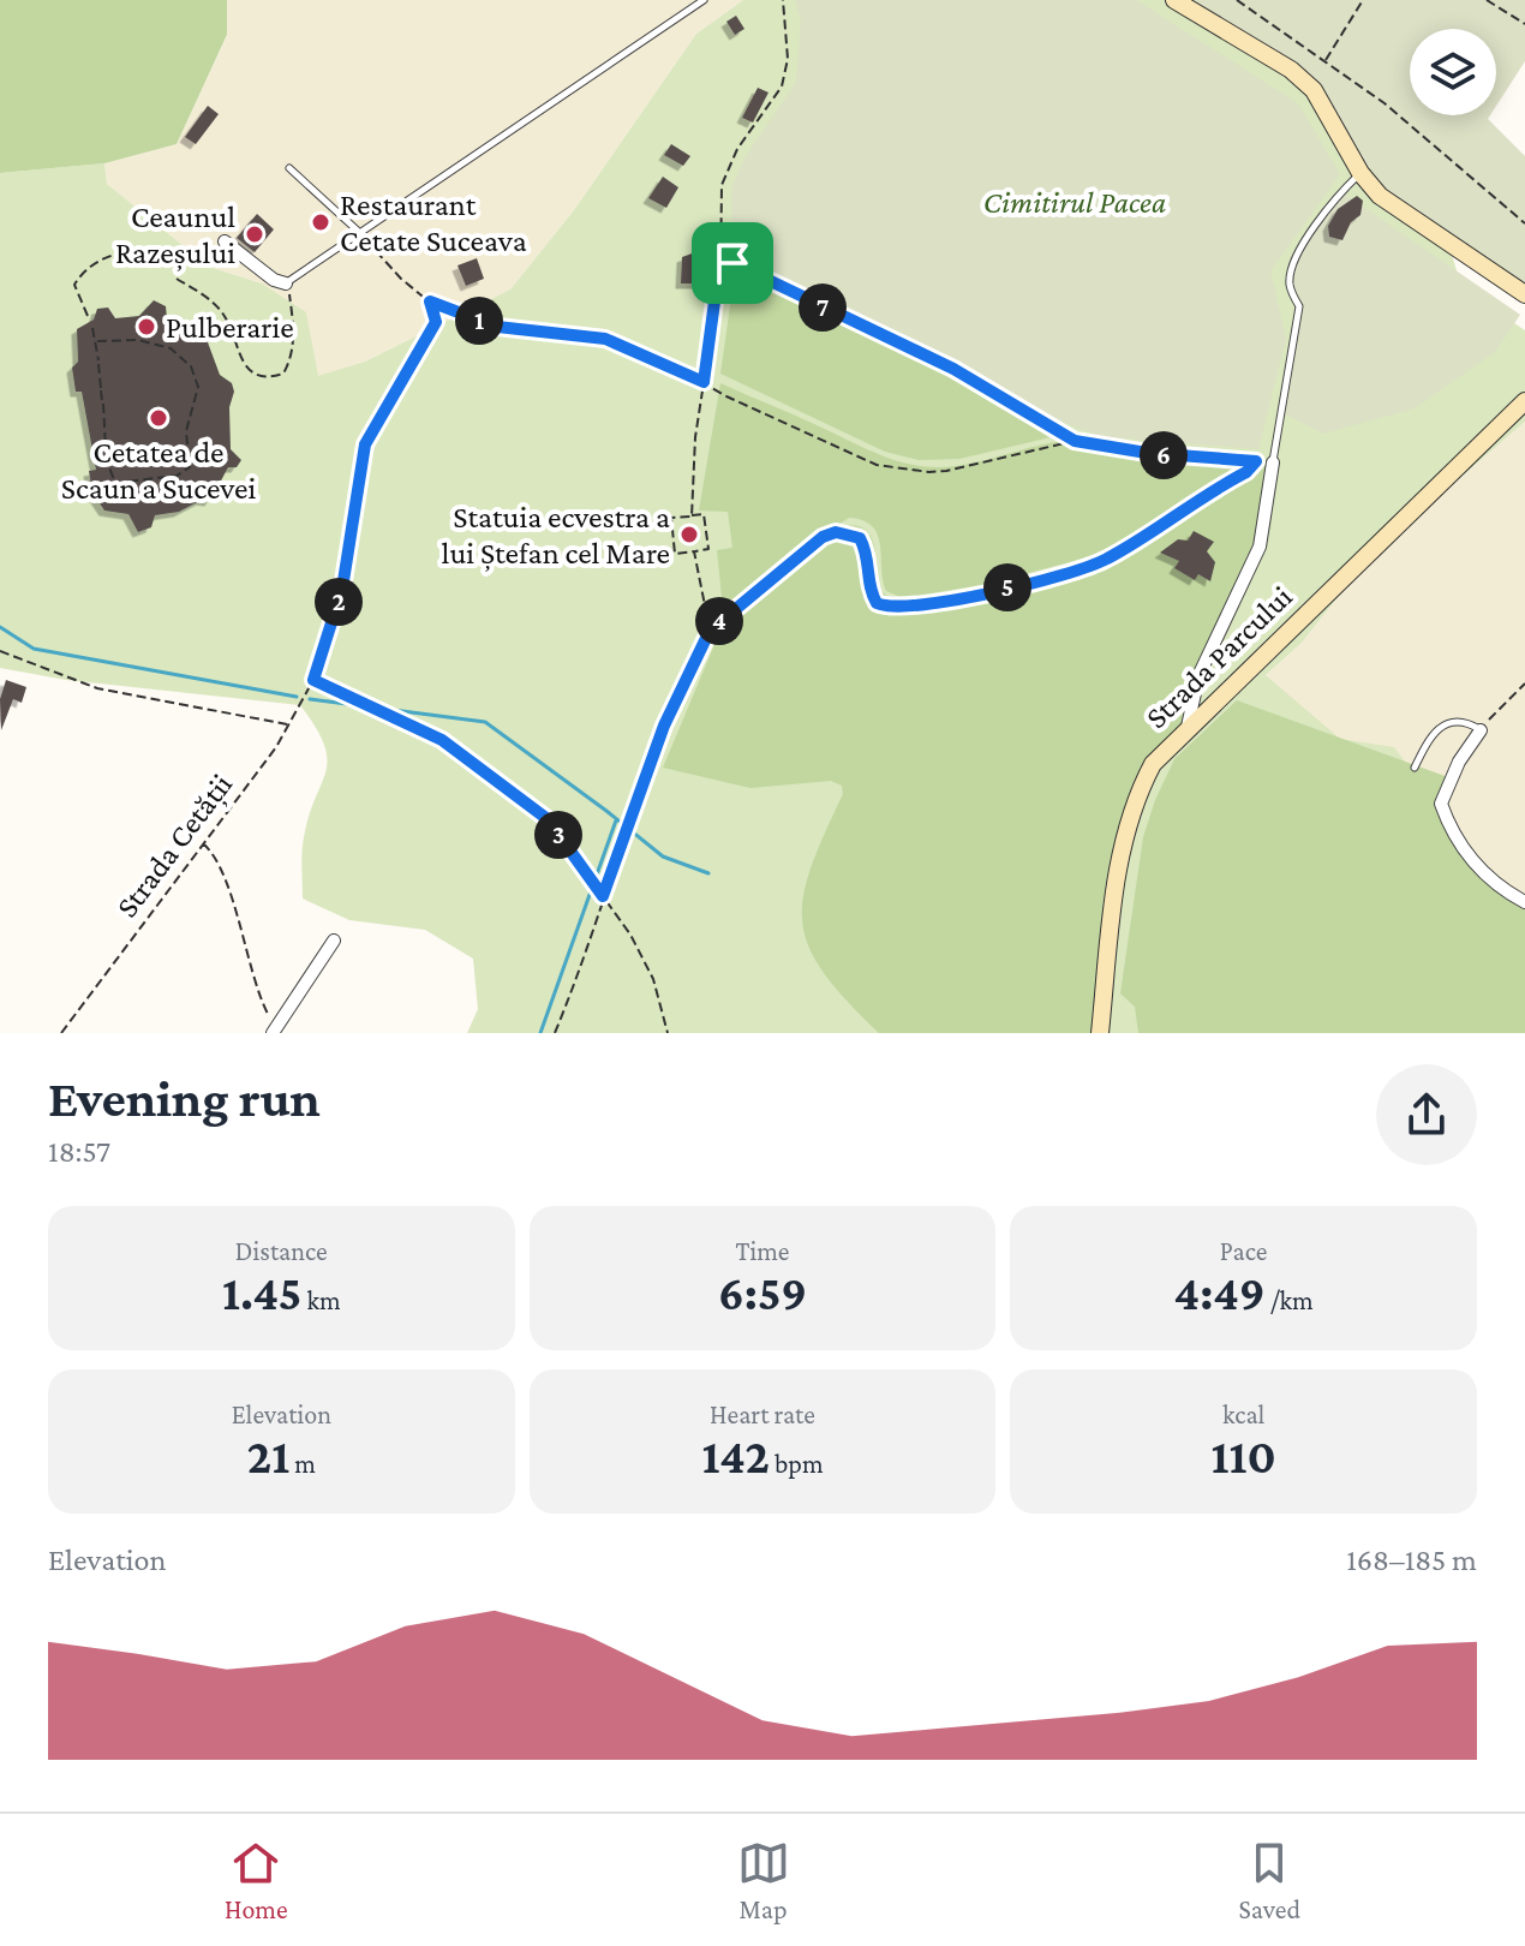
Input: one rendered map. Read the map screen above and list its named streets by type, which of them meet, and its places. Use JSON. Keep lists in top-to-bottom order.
{
  "streets": {
    "main road": ["Strada Parcului"],
    "path": ["Strada Cetății"]
  },
  "parks": ["Cimitirul Pacea"],
  "places": [
    "Restaurant Cetate Suceava",
    "Ceaunul Razeșului",
    "Pulberarie",
    "Cetatea de Scaun a Sucevei",
    "Statuia ecvestra a lui Ștefan cel Mare"
  ],
  "page": {
    "pins": [
      "7",
      "1",
      "6",
      "5",
      "2",
      "4",
      "3"
    ],
    "heading": ["Evening run", "18:57"],
    "stats": [
      ["Distance", "1.45 km"],
      ["Time", "6:59"],
      ["Pace", "4:49 /km"],
      ["Elevation", "21 m"],
      ["Heart rate", "142 bpm"],
      ["kcal", "110"]
    ],
    "chart": ["Elevation", "168–185 m"],
    "tabs": ["Home", "Map", "Saved"]
  }
}
